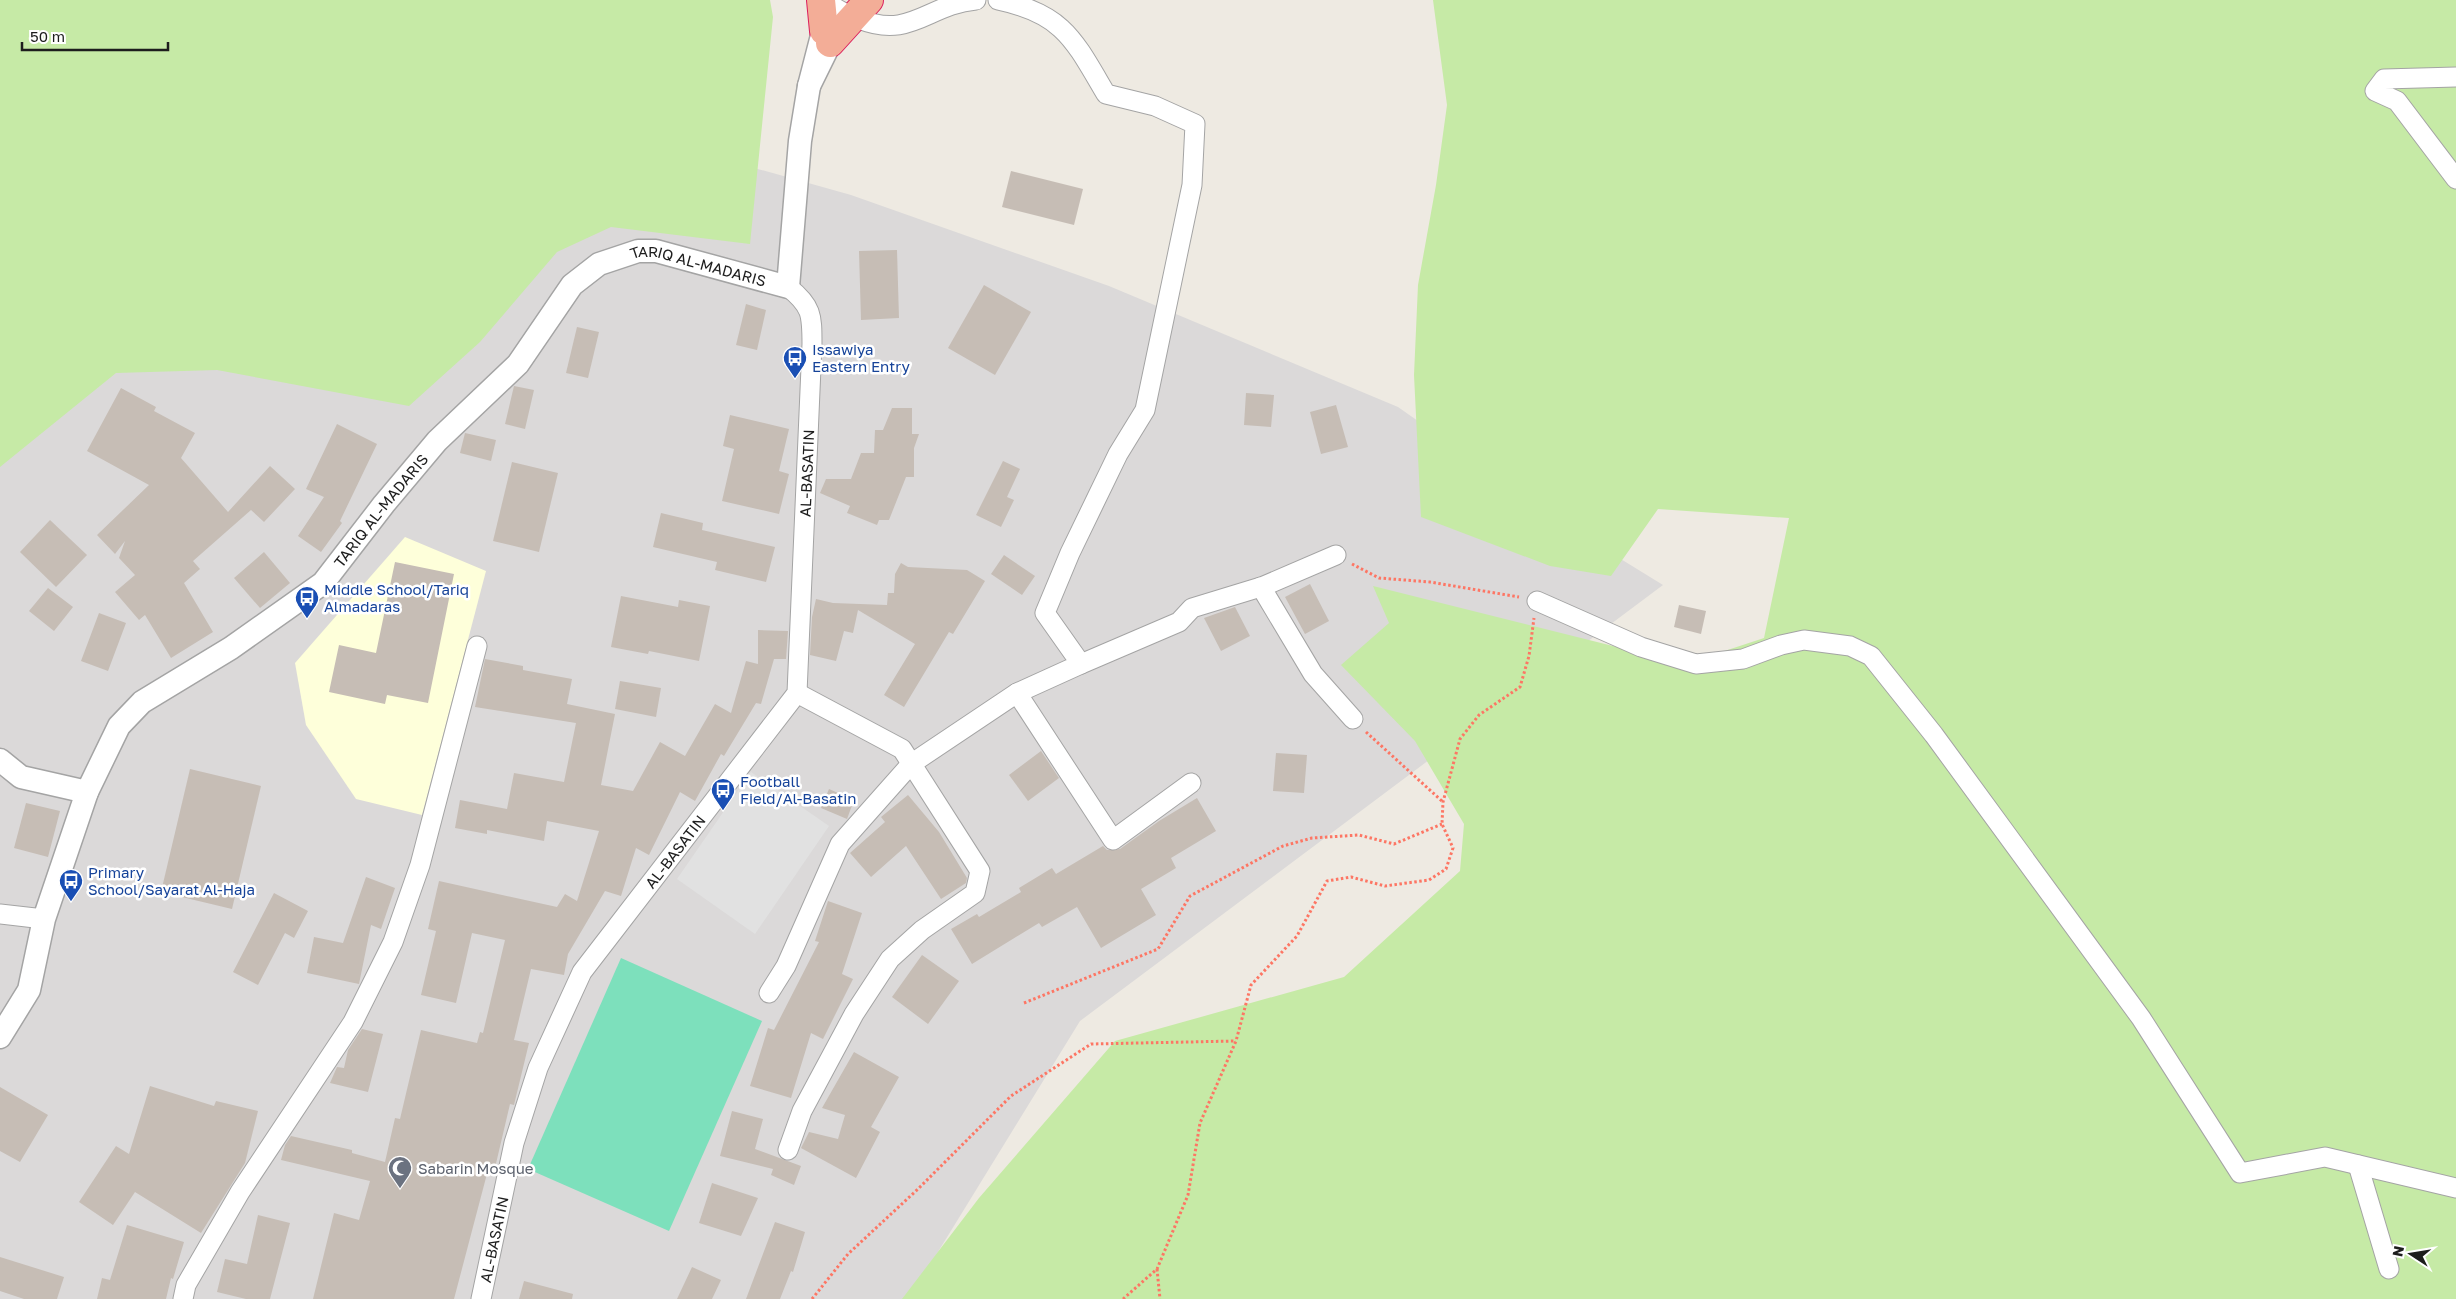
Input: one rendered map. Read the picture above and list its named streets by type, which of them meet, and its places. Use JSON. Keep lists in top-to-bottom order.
{
  "streets": {
    "street": ["TARIQ AL-MADARIS", "AL-BASATIN"]
  },
  "crossings": [
    ["TARIQ AL-MADARIS", "AL-BASATIN"]
  ],
  "places": {
    "bus stop": [
      "Issawiya Eastern Entry",
      "Middle School/Tariq Almadaras",
      "Football Field/Al-Basatin",
      "Primary School/Sayarat Al-Haja"
    ],
    "mosque": ["Sabarin Mosque"]
  },
  "scale_bar": "50 m",
  "north": "left"
}
